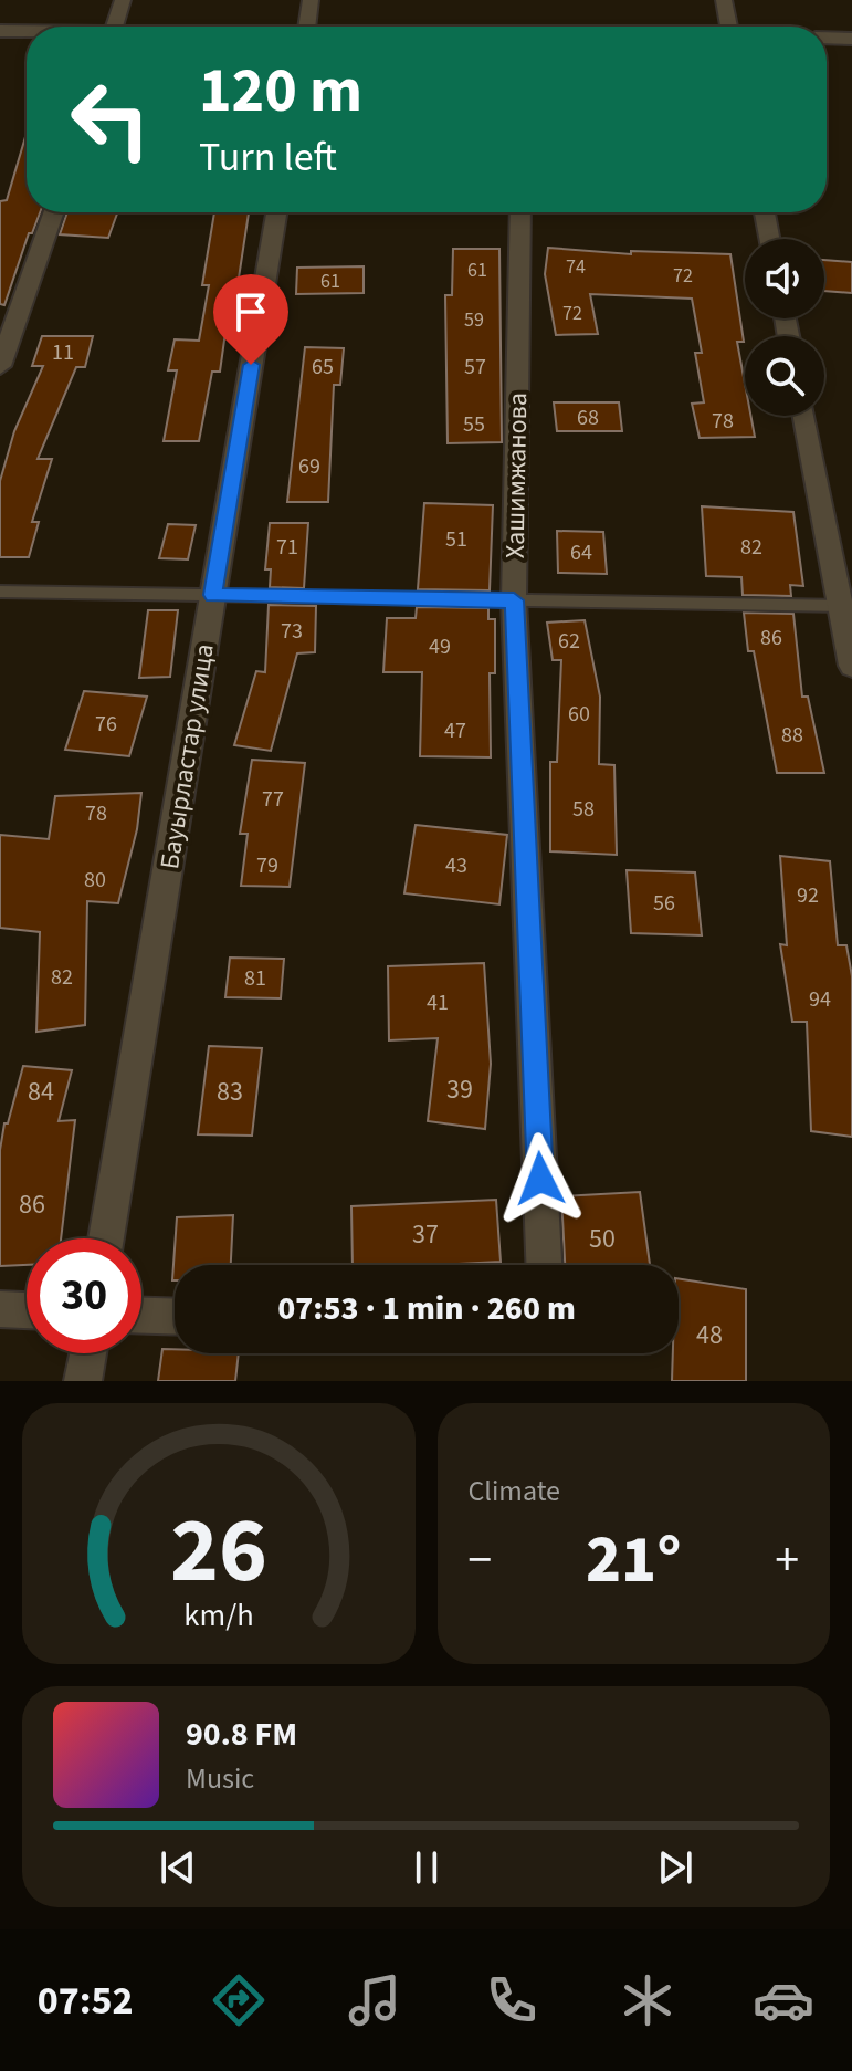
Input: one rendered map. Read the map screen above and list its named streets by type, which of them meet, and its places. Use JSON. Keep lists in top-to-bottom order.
{
  "streets": {
    "street": ["Хашимжанова", "Бауырластар улица"]
  },
  "house_numbers": [
    "74",
    "61",
    "72",
    "61",
    "72",
    "59",
    "11",
    "65",
    "57",
    "68",
    "78",
    "55",
    "69",
    "51",
    "71",
    "82",
    "64",
    "73",
    "86",
    "62",
    "49",
    "60",
    "76",
    "47",
    "88",
    "77",
    "58",
    "78",
    "79",
    "43",
    "80",
    "92",
    "56",
    "82",
    "81",
    "94",
    "41",
    "39",
    "84",
    "83",
    "86",
    "37",
    "50",
    "48"
  ],
  "page": {
    "turn": ["120 m", "Turn left"],
    "limit": "30",
    "trip": "07:53 · 1 min · 260 m",
    "tile": "Climate",
    "heat": ["−", "21°", "+"],
    "song": ["90.8 FM", "Music"],
    "tabs": "07:52",
    "gauge": ["26", "km/h"]
  }
}
